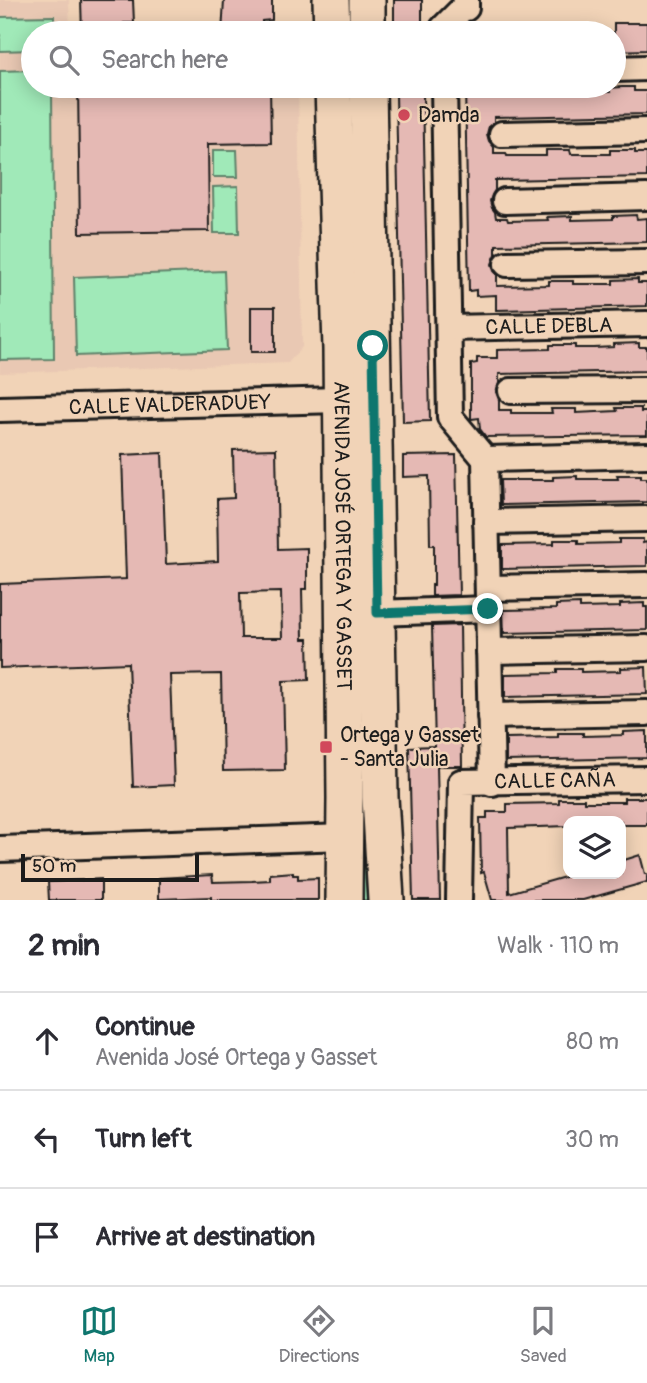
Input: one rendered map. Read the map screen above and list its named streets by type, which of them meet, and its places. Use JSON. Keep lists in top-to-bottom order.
{
  "streets": {
    "main road": ["AVENIDA JOSÉ ORTEGA Y GASSET"],
    "street": ["CALLE DEBLA", "CALLE VALDERADUEY", "CALLE CAÑA"]
  },
  "crossings": [
    ["CALLE VALDERADUEY", "AVENIDA JOSÉ ORTEGA Y GASSET"]
  ],
  "places": {
    "other": ["Damda"],
    "transit": ["Ortega y Gasset - Santa Julia"]
  },
  "scale_bar": "50 m",
  "page": {
    "search": "Search here",
    "scale": "50 m",
    "heading": ["2 min", "Walk · 110 m"],
    "list": [
      ["Continue", "Avenida José Ortega y Gasset", "80 m"],
      ["Turn left", "30 m"],
      "Arrive at destination"
    ],
    "nav": ["Map", "Directions", "Saved"]
  }
}
